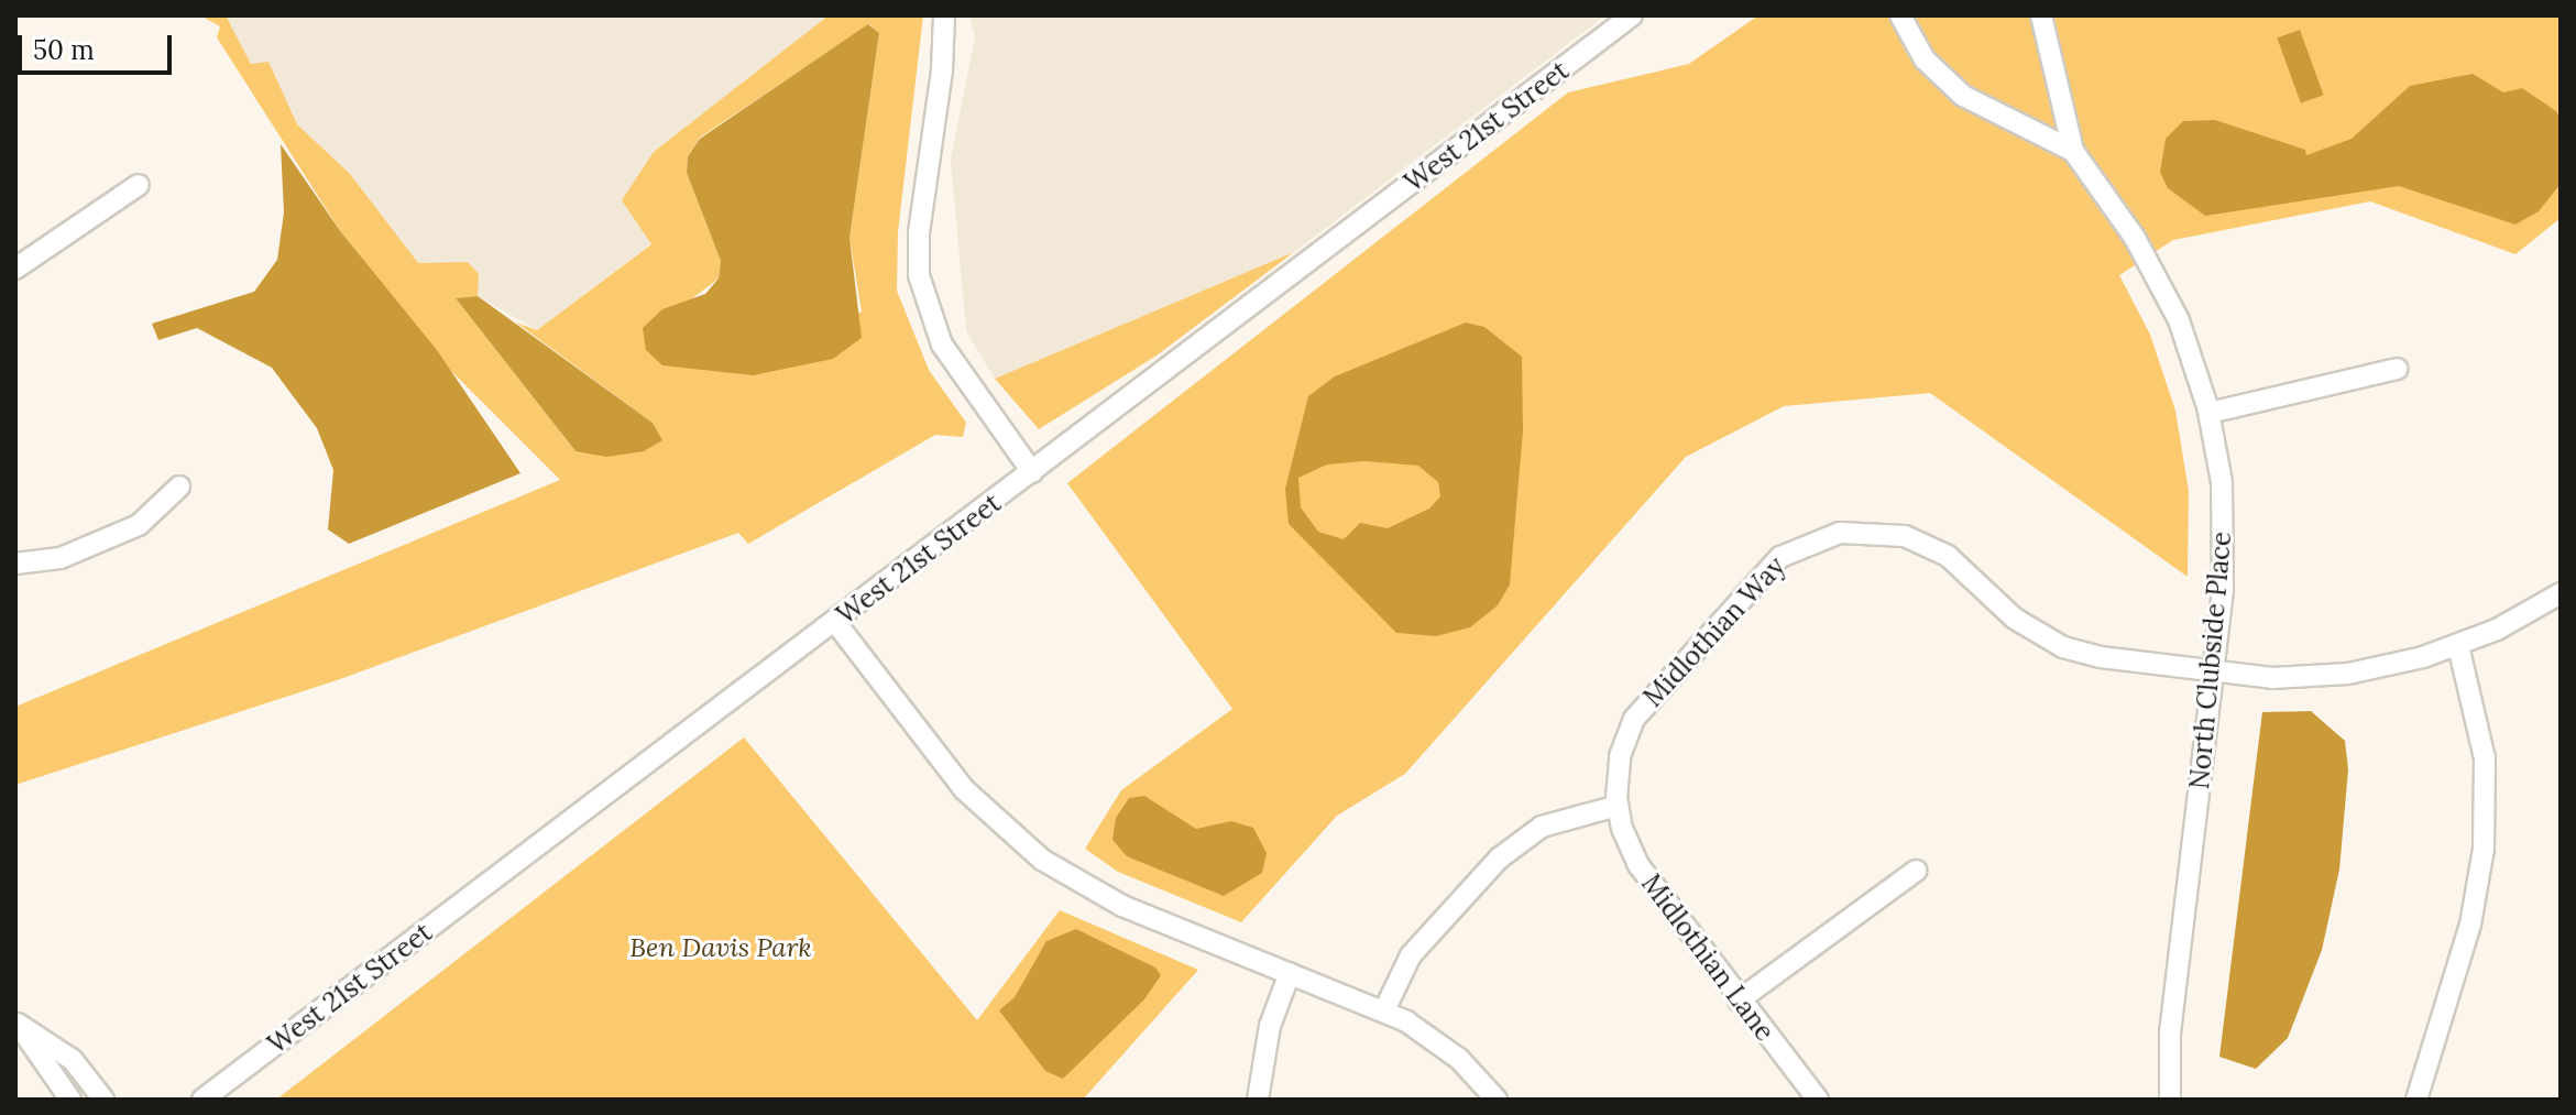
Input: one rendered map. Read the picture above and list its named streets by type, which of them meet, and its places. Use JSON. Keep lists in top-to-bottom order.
{
  "streets": {
    "street": [
      "West 21st Street",
      "Midlothian Way",
      "North Clubside Place",
      "Midlothian Lane"
    ]
  },
  "crossings": [
    ["Midlothian Way", "North Clubside Place"],
    ["Midlothian Way", "Midlothian Lane"]
  ],
  "parks": ["Ben Davis Park"],
  "scale_bar": "50 m"
}
